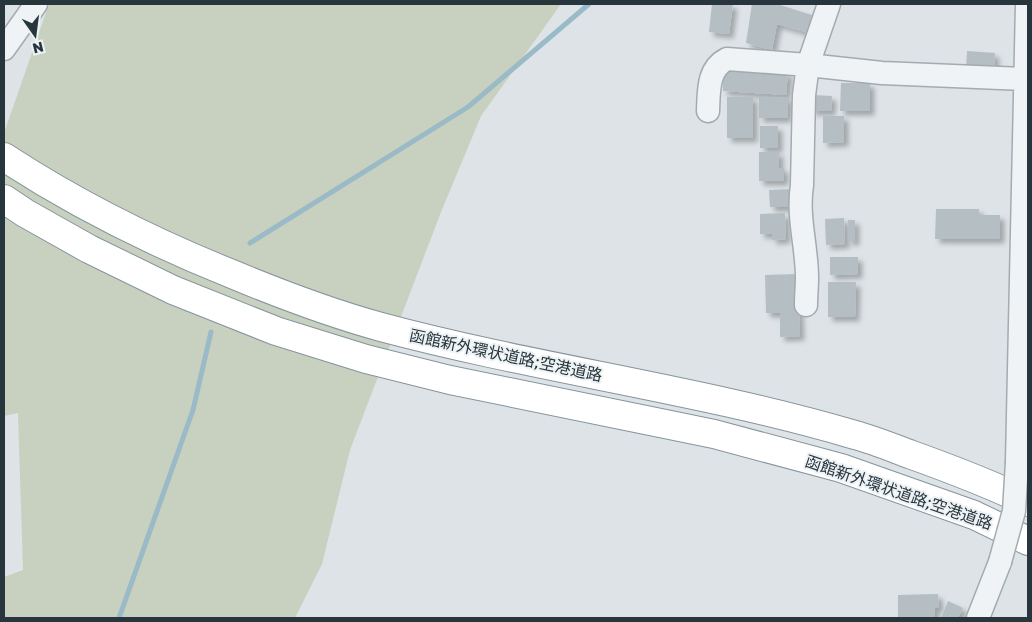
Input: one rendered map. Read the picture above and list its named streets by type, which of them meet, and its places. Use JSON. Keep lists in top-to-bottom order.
{
  "streets": {
    "highway": ["函館新外環状道路;空港道路"]
  },
  "north": "bottom"
}
